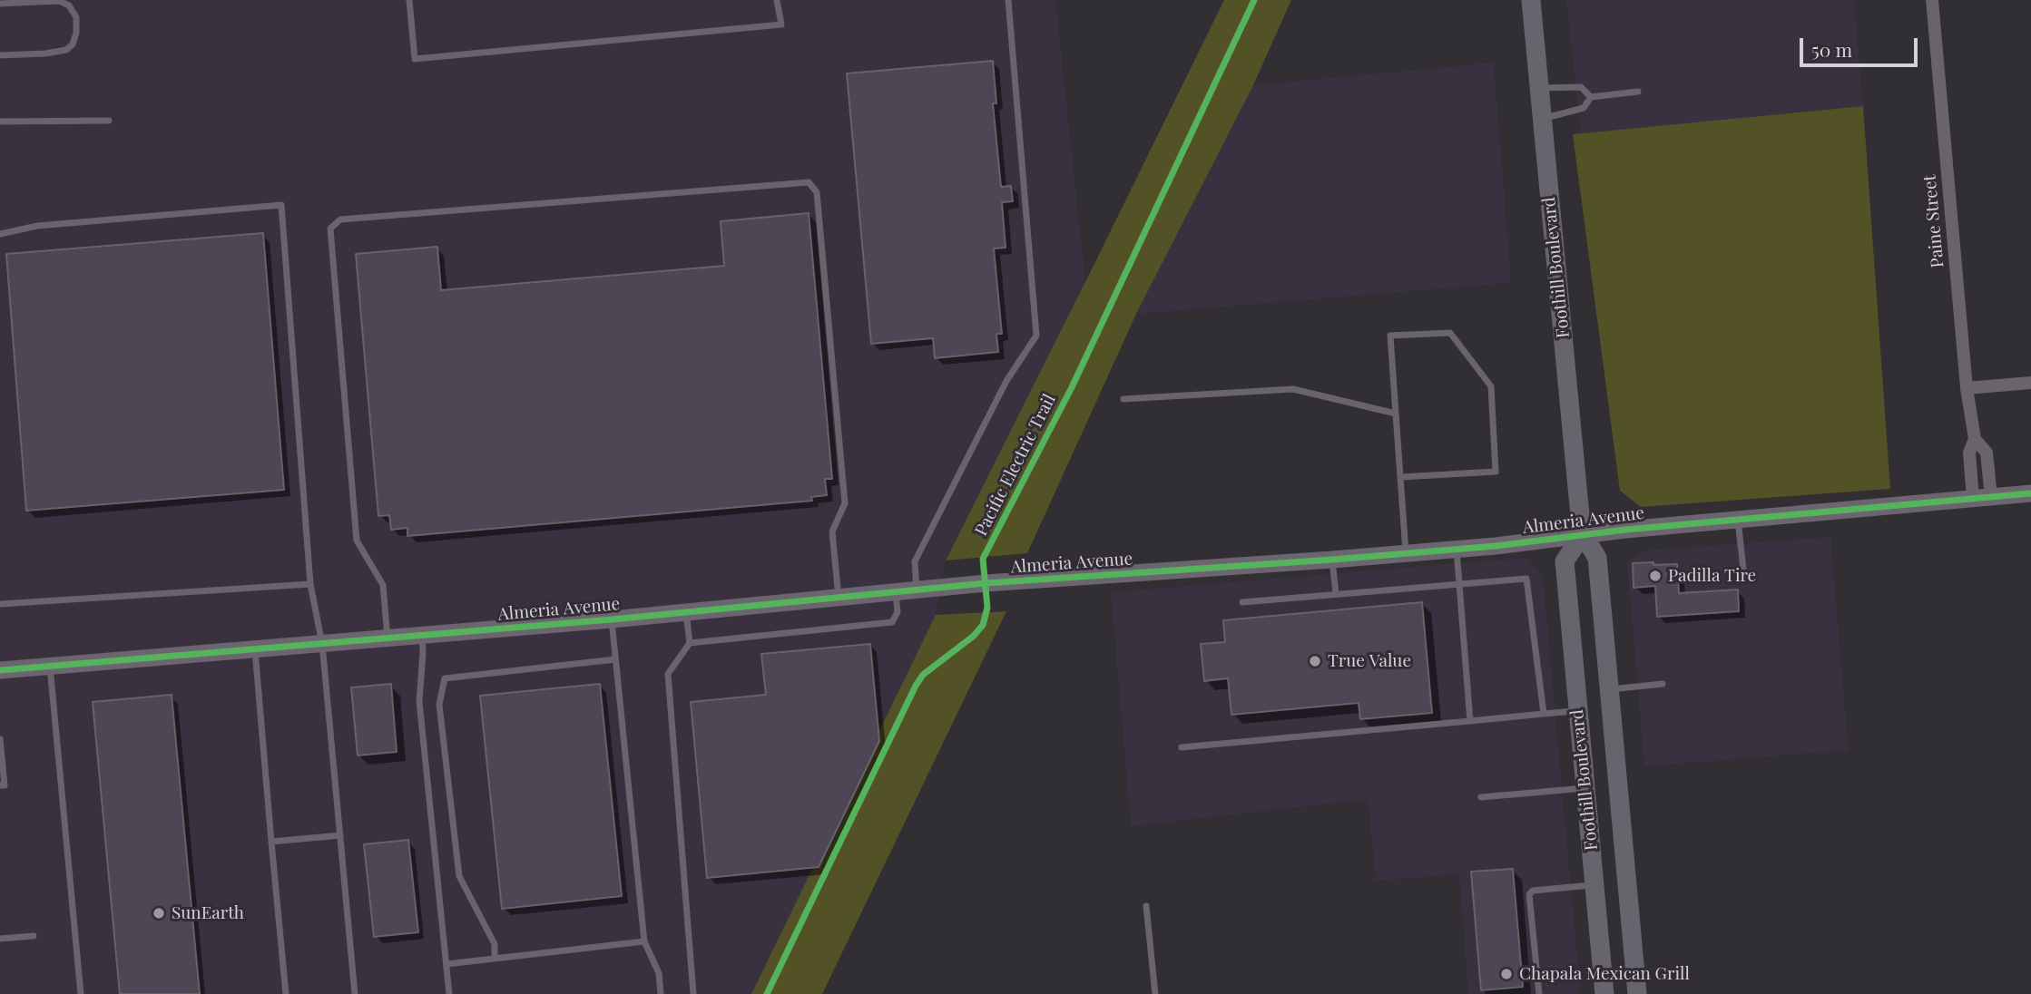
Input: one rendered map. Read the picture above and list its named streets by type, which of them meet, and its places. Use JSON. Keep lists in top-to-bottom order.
{
  "streets": {
    "main road": ["Foothill Boulevard"],
    "street": ["Paine Street", "Almeria Avenue"],
    "cycle path": ["Pacific Electric Trail"]
  },
  "crossings": [
    ["Paine Street", "Almeria Avenue"],
    ["Foothill Boulevard", "Almeria Avenue"]
  ],
  "places": [
    "Padilla Tire",
    "True Value",
    "SunEarth",
    "Chapala Mexican Grill"
  ],
  "scale_bar": "50 m"
}
